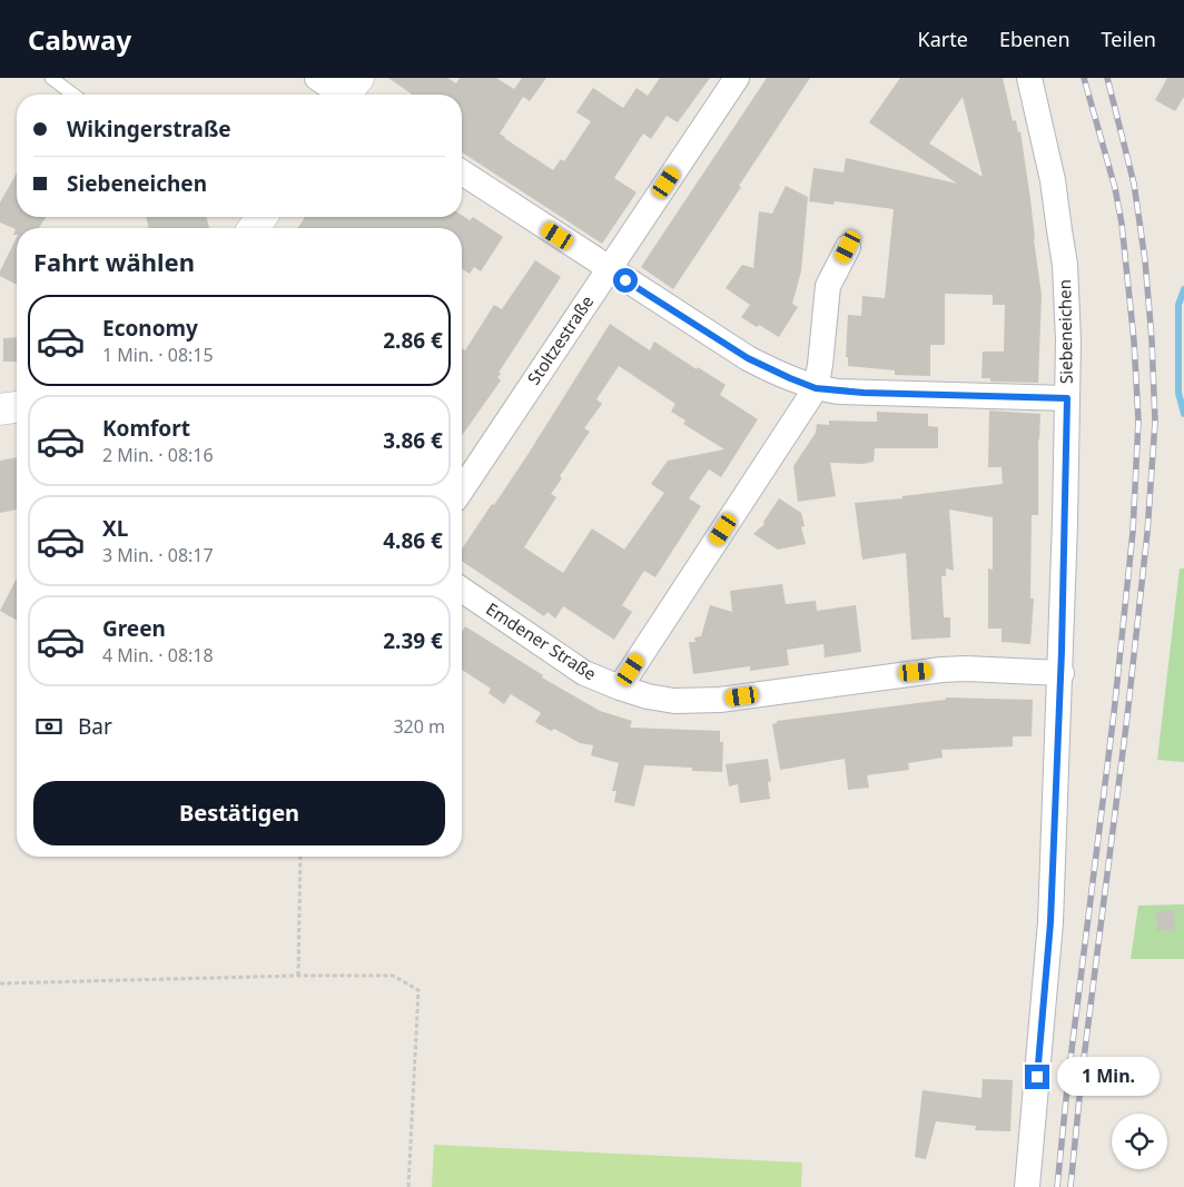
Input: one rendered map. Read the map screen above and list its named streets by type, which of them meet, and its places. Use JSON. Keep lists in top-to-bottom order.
{
  "streets": {
    "street": ["Siebeneichen", "Stoltzestraße", "Emdener Straße"]
  },
  "crossings": [
    ["Siebeneichen", "Emdener Straße"]
  ],
  "page": {
    "header": "Cabway",
    "nav": ["Karte", "Ebenen", "Teilen"],
    "banner": ["Wikingerstraße", "Siebeneichen"],
    "heading": "Fahrt wählen",
    "list": [
      {
        "name": "Economy",
        "note": "1 Min. · 08:15",
        "value": "2.86 €"
      },
      {
        "name": "Komfort",
        "note": "2 Min. · 08:16",
        "value": "3.86 €"
      },
      {
        "name": "XL",
        "note": "3 Min. · 08:17",
        "value": "4.86 €"
      },
      {
        "name": "Green",
        "note": "4 Min. · 08:18",
        "value": "2.39 €"
      }
    ],
    "pay": ["Bar", "320 m"],
    "buttons": "Bestätigen",
    "bubble": "1 Min."
  }
}
